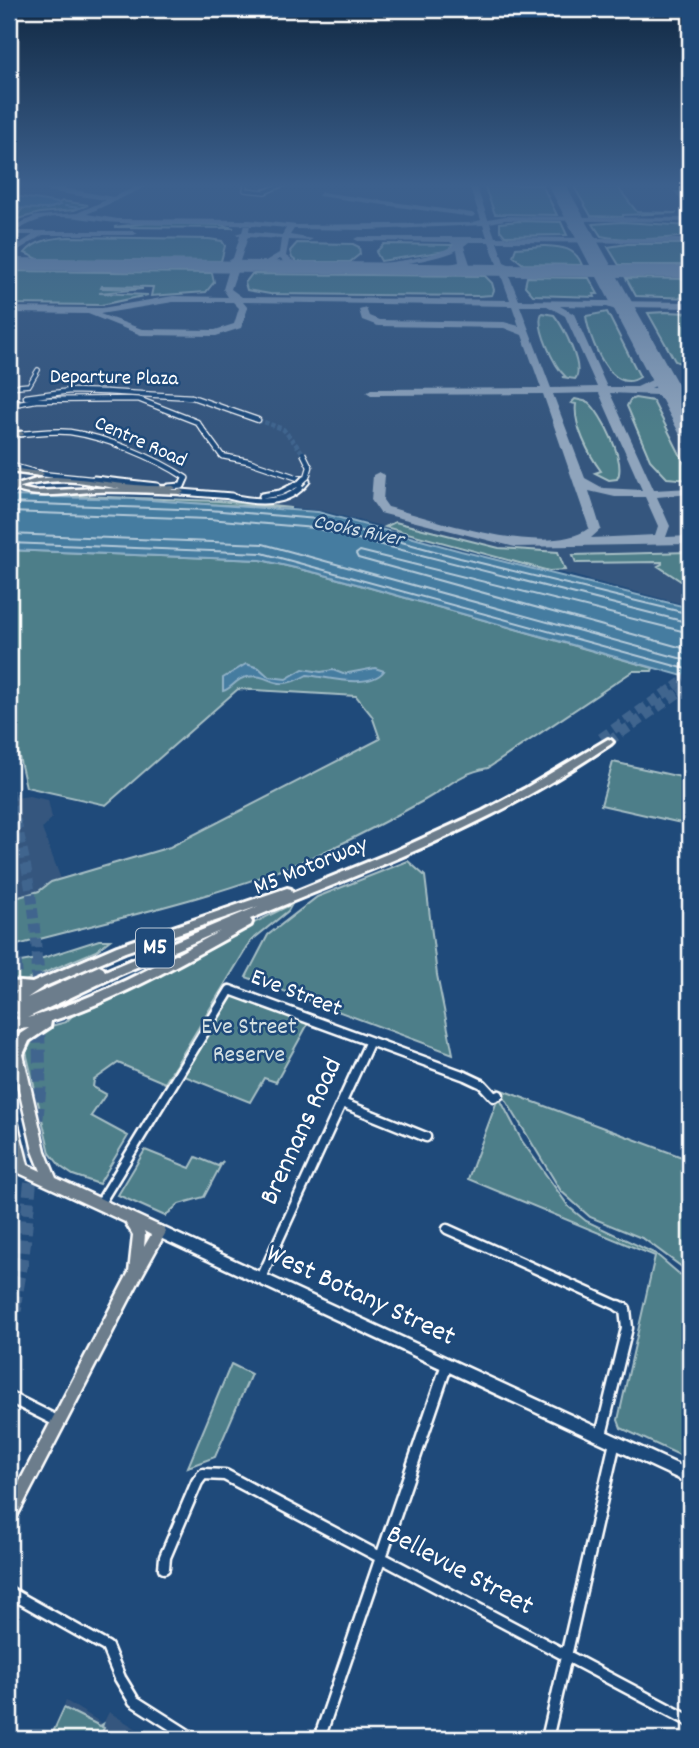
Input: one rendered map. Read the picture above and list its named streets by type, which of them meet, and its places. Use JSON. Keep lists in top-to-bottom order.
{
  "streets": {
    "highway": ["M5 Motorway", "M5"],
    "main road": ["West Botany Street"],
    "street": [
      "Departure Plaza",
      "Centre Road",
      "Eve Street",
      "Brennans Road",
      "Bellevue Street"
    ]
  },
  "crossings": [
    ["Eve Street", "Brennans Road"],
    ["Eve Street", "West Botany Street"],
    ["Brennans Road", "West Botany Street"]
  ],
  "water": ["Cooks River"],
  "parks": ["Eve Street Reserve"]
}
